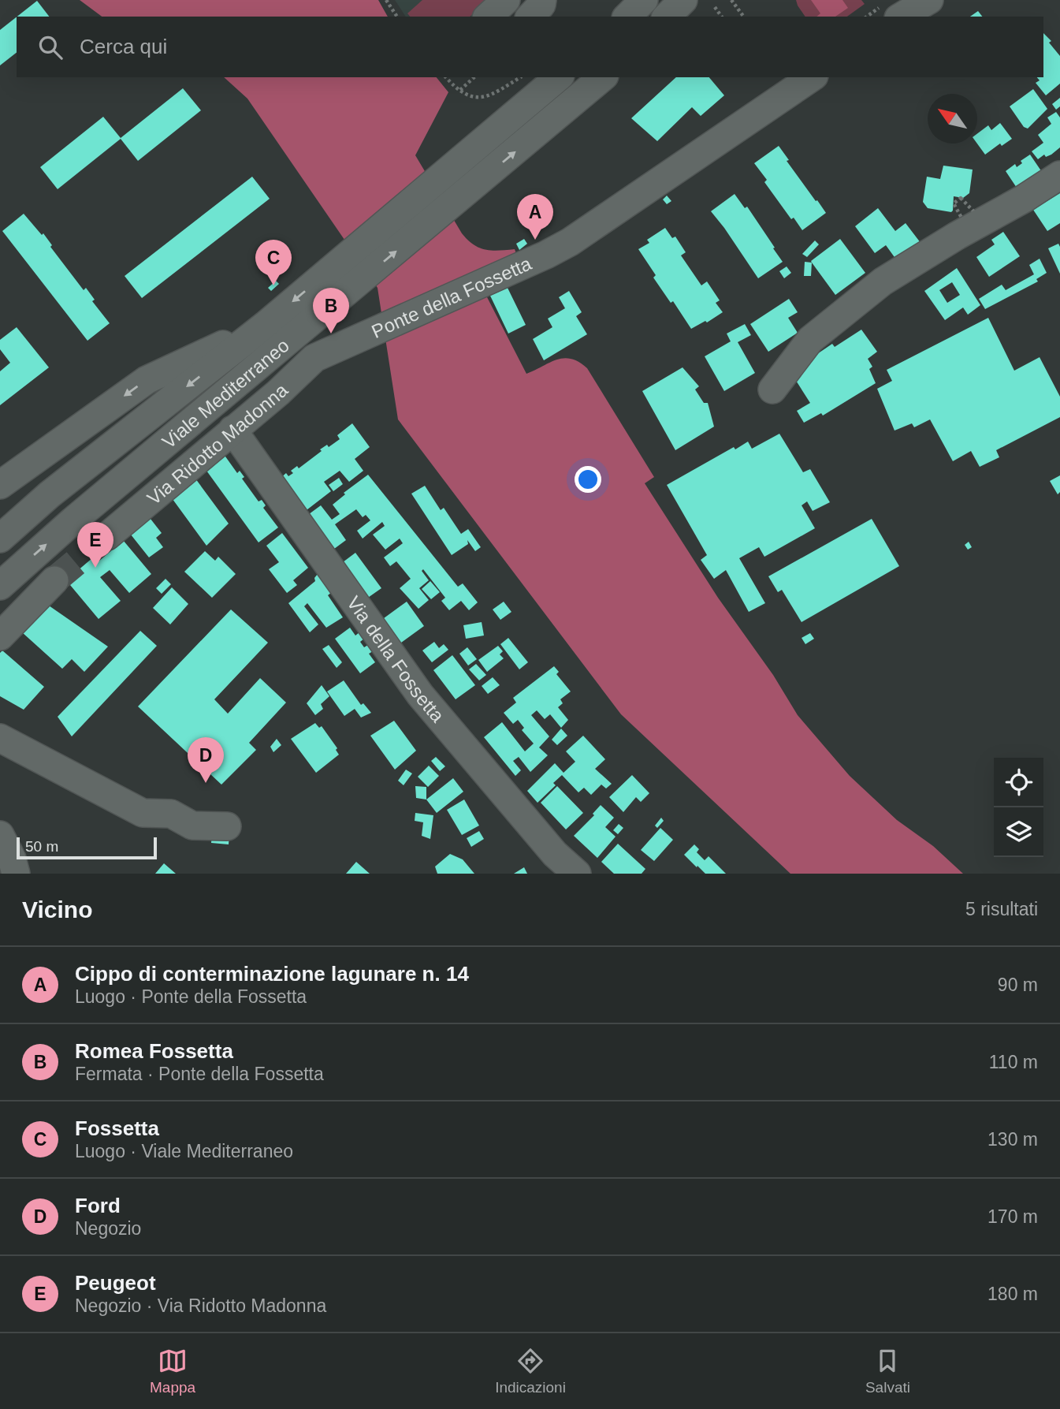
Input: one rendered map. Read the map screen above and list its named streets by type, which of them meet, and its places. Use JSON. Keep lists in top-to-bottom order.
{
  "streets": {
    "street": [
      "Ponte della Fossetta",
      "Viale Mediterraneo",
      "Via Ridotto Madonna",
      "Via della Fossetta"
    ]
  },
  "crossings": [
    ["Ponte della Fossetta", "Via Ridotto Madonna"],
    ["Via Ridotto Madonna", "Via della Fossetta"]
  ],
  "scale_bar": "50 m",
  "north": "top left",
  "page": {
    "search": "Cerca qui",
    "pins": [
      "A",
      "C",
      "B",
      "E",
      "D"
    ],
    "scale": "50 m",
    "heading": ["Vicino", "5 risultati"],
    "list": [
      {
        "mark": "A",
        "name": "Cippo di conterminazione lagunare n. 14",
        "note": "Luogo · Ponte della Fossetta",
        "value": "90 m"
      },
      {
        "mark": "B",
        "name": "Romea Fossetta",
        "note": "Fermata · Ponte della Fossetta",
        "value": "110 m"
      },
      {
        "mark": "C",
        "name": "Fossetta",
        "note": "Luogo · Viale Mediterraneo",
        "value": "130 m"
      },
      {
        "mark": "D",
        "name": "Ford",
        "note": "Negozio",
        "value": "170 m"
      },
      {
        "mark": "E",
        "name": "Peugeot",
        "note": "Negozio · Via Ridotto Madonna",
        "value": "180 m"
      }
    ],
    "nav": ["Mappa", "Indicazioni", "Salvati"]
  }
}
